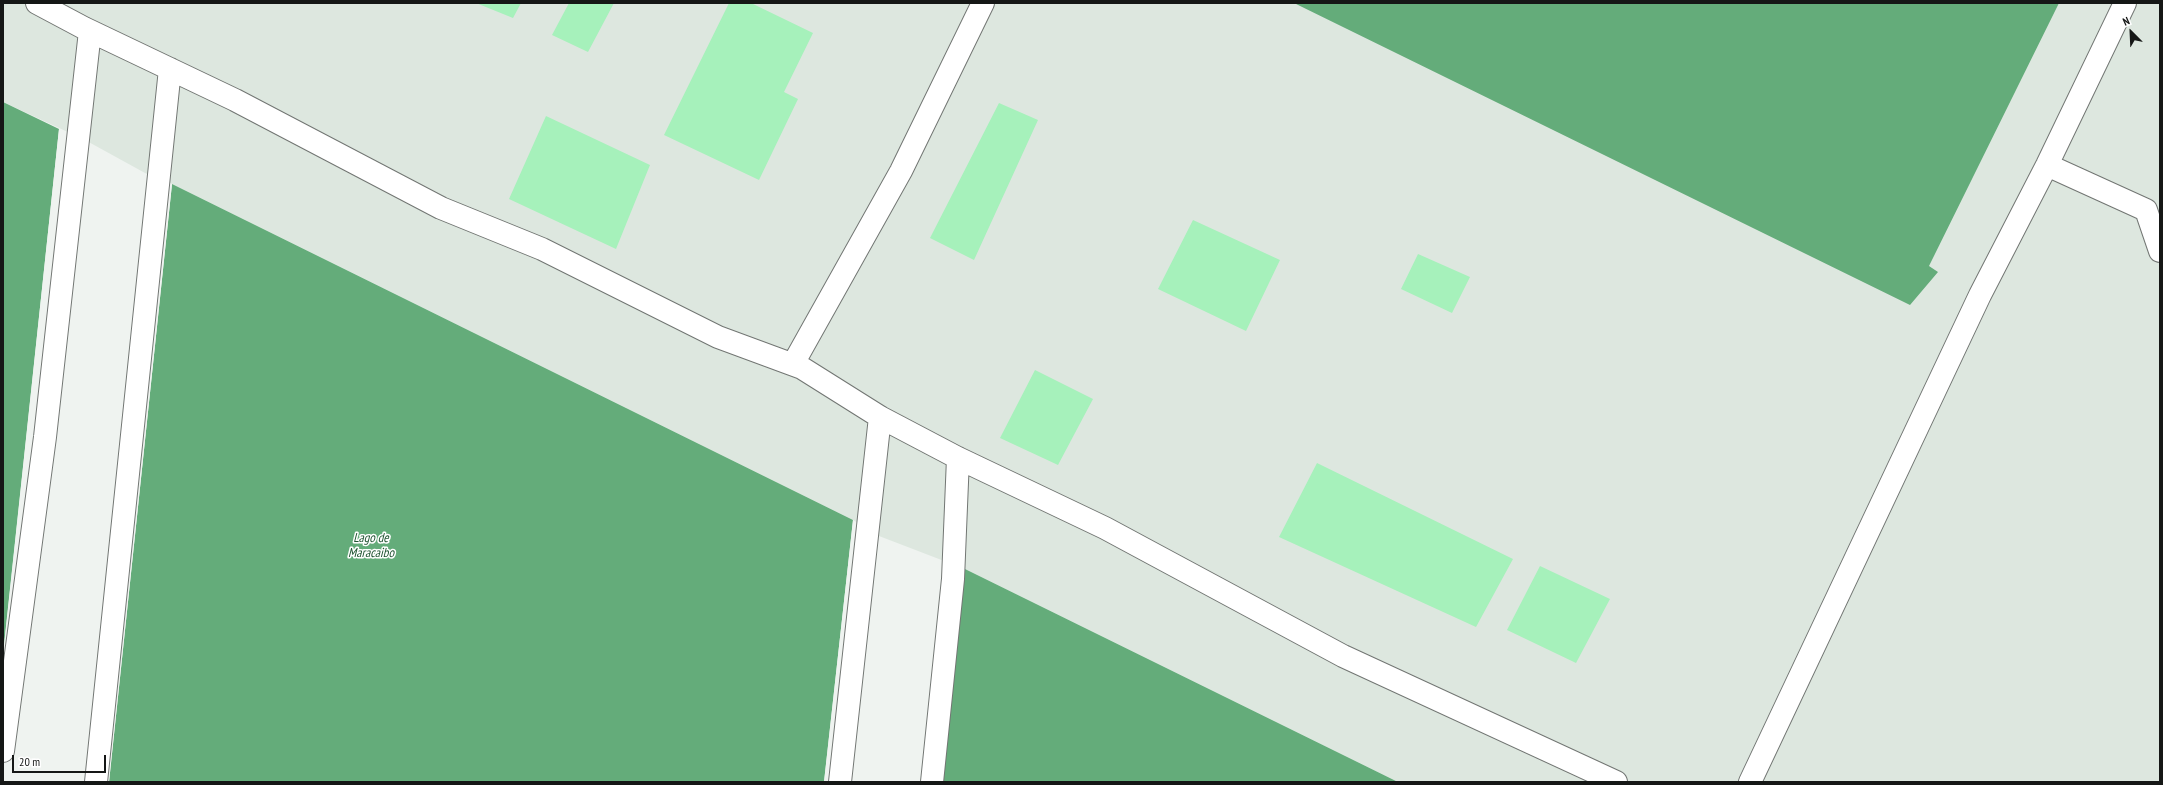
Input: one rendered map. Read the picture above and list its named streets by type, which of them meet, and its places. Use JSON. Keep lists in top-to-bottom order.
{
  "water": ["Lago de Maracaibo"],
  "scale_bar": "20 m",
  "north": "top left"
}
